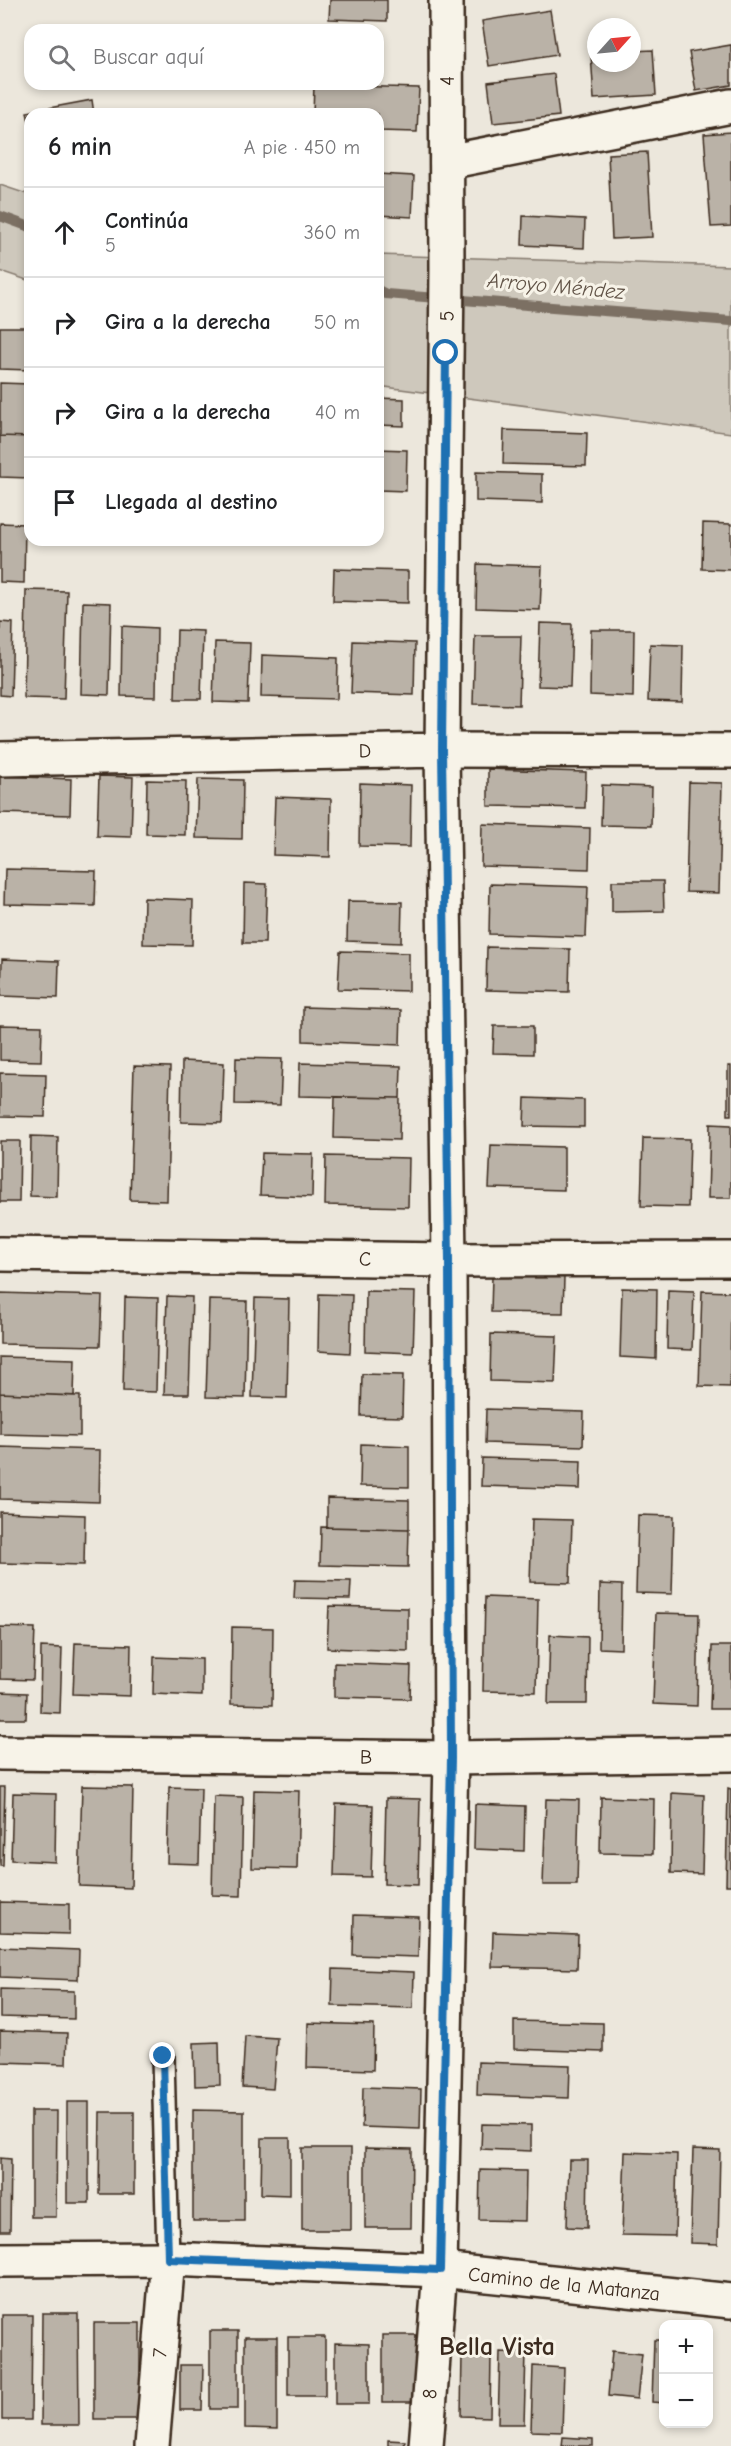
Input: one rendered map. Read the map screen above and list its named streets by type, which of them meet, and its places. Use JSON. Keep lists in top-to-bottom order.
{
  "streets": {
    "street": [
      "4",
      "5",
      "D",
      "C",
      "B",
      "Camino de la Matanza",
      "7",
      "8"
    ]
  },
  "crossings": [
    ["4", "5"],
    ["5", "D"],
    ["5", "C"],
    ["5", "B"],
    ["5", "Camino de la Matanza"],
    ["5", "8"],
    ["Camino de la Matanza", "7"],
    ["Camino de la Matanza", "8"]
  ],
  "districts": ["Bella Vista"],
  "water": ["Arroyo Méndez"],
  "north": "top right",
  "page": {
    "search": "Buscar aquí",
    "heading": ["6 min", "A pie · 450 m"],
    "list": [
      ["Continúa", "5", "360 m"],
      ["Gira a la derecha", "50 m"],
      ["Gira a la derecha", "40 m"],
      "Llegada al destino"
    ],
    "map_buttons": ["+", "−"]
  }
}
